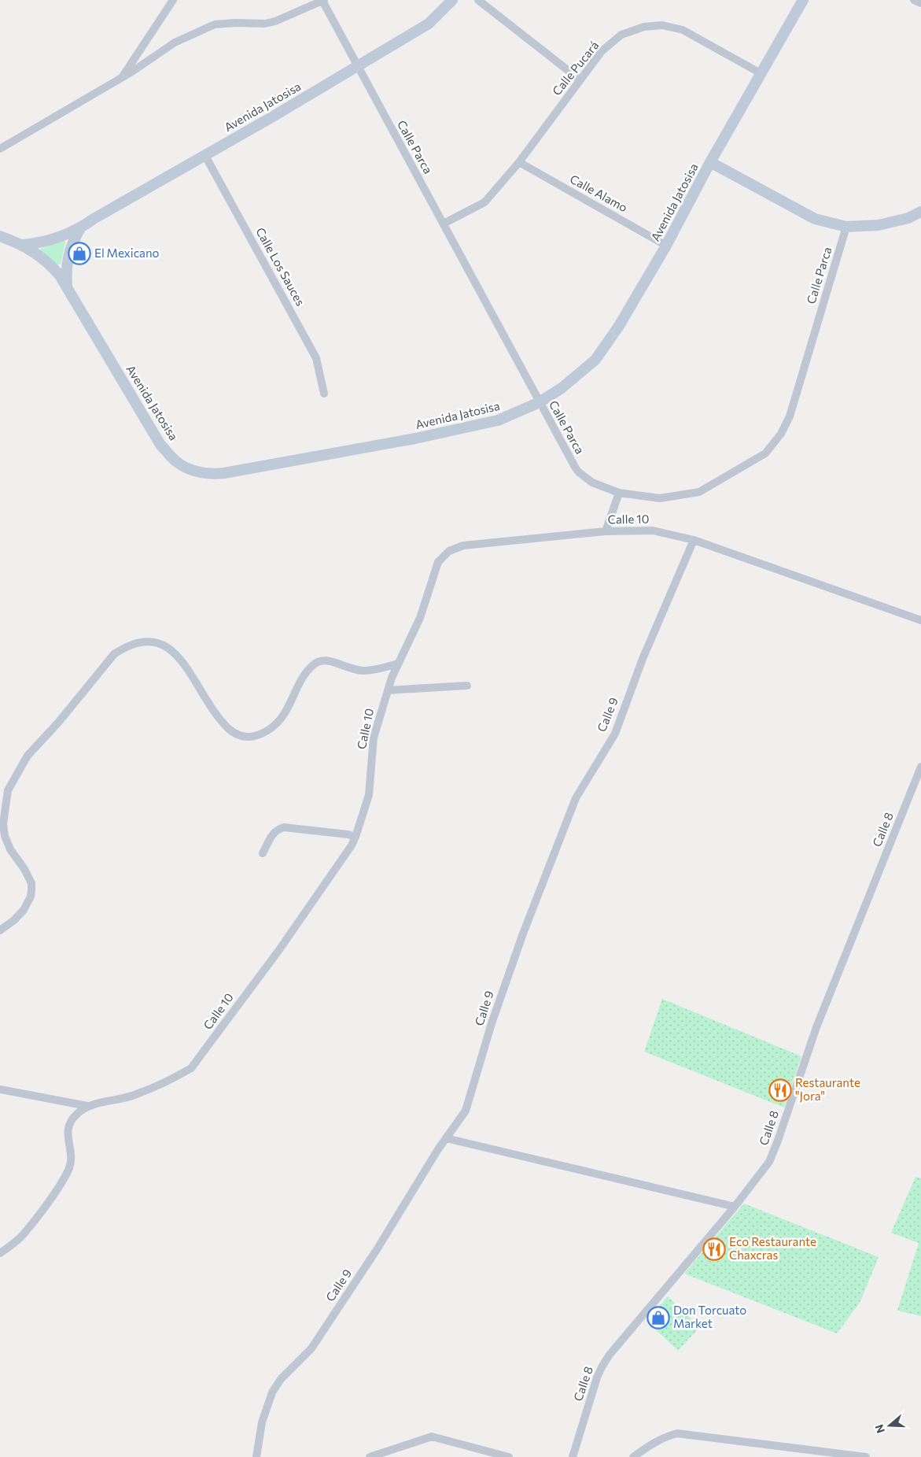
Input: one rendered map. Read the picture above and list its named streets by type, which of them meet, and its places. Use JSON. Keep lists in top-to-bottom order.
{
  "streets": {
    "street": [
      "Calle Pucará",
      "Avenida Jatosisa",
      "Calle Parca",
      "Calle Alamo",
      "Calle Los Sauces",
      "Calle 10",
      "Calle 9",
      "Calle 8"
    ]
  },
  "crossings": [
    ["Calle Pucará", "Avenida Jatosisa"],
    ["Calle Pucará", "Calle Parca"],
    ["Calle Pucará", "Calle Alamo"],
    ["Avenida Jatosisa", "Calle Parca"],
    ["Avenida Jatosisa", "Calle Alamo"],
    ["Avenida Jatosisa", "Calle Los Sauces"],
    ["Calle 10", "Calle 9"]
  ],
  "places": {
    "shop": ["El Mexicano", "Don Torcuato Market"],
    "restaurant": ["Restaurante \"Jora\"", "Eco Restaurante Chaxcras"]
  },
  "north": "left"
}
